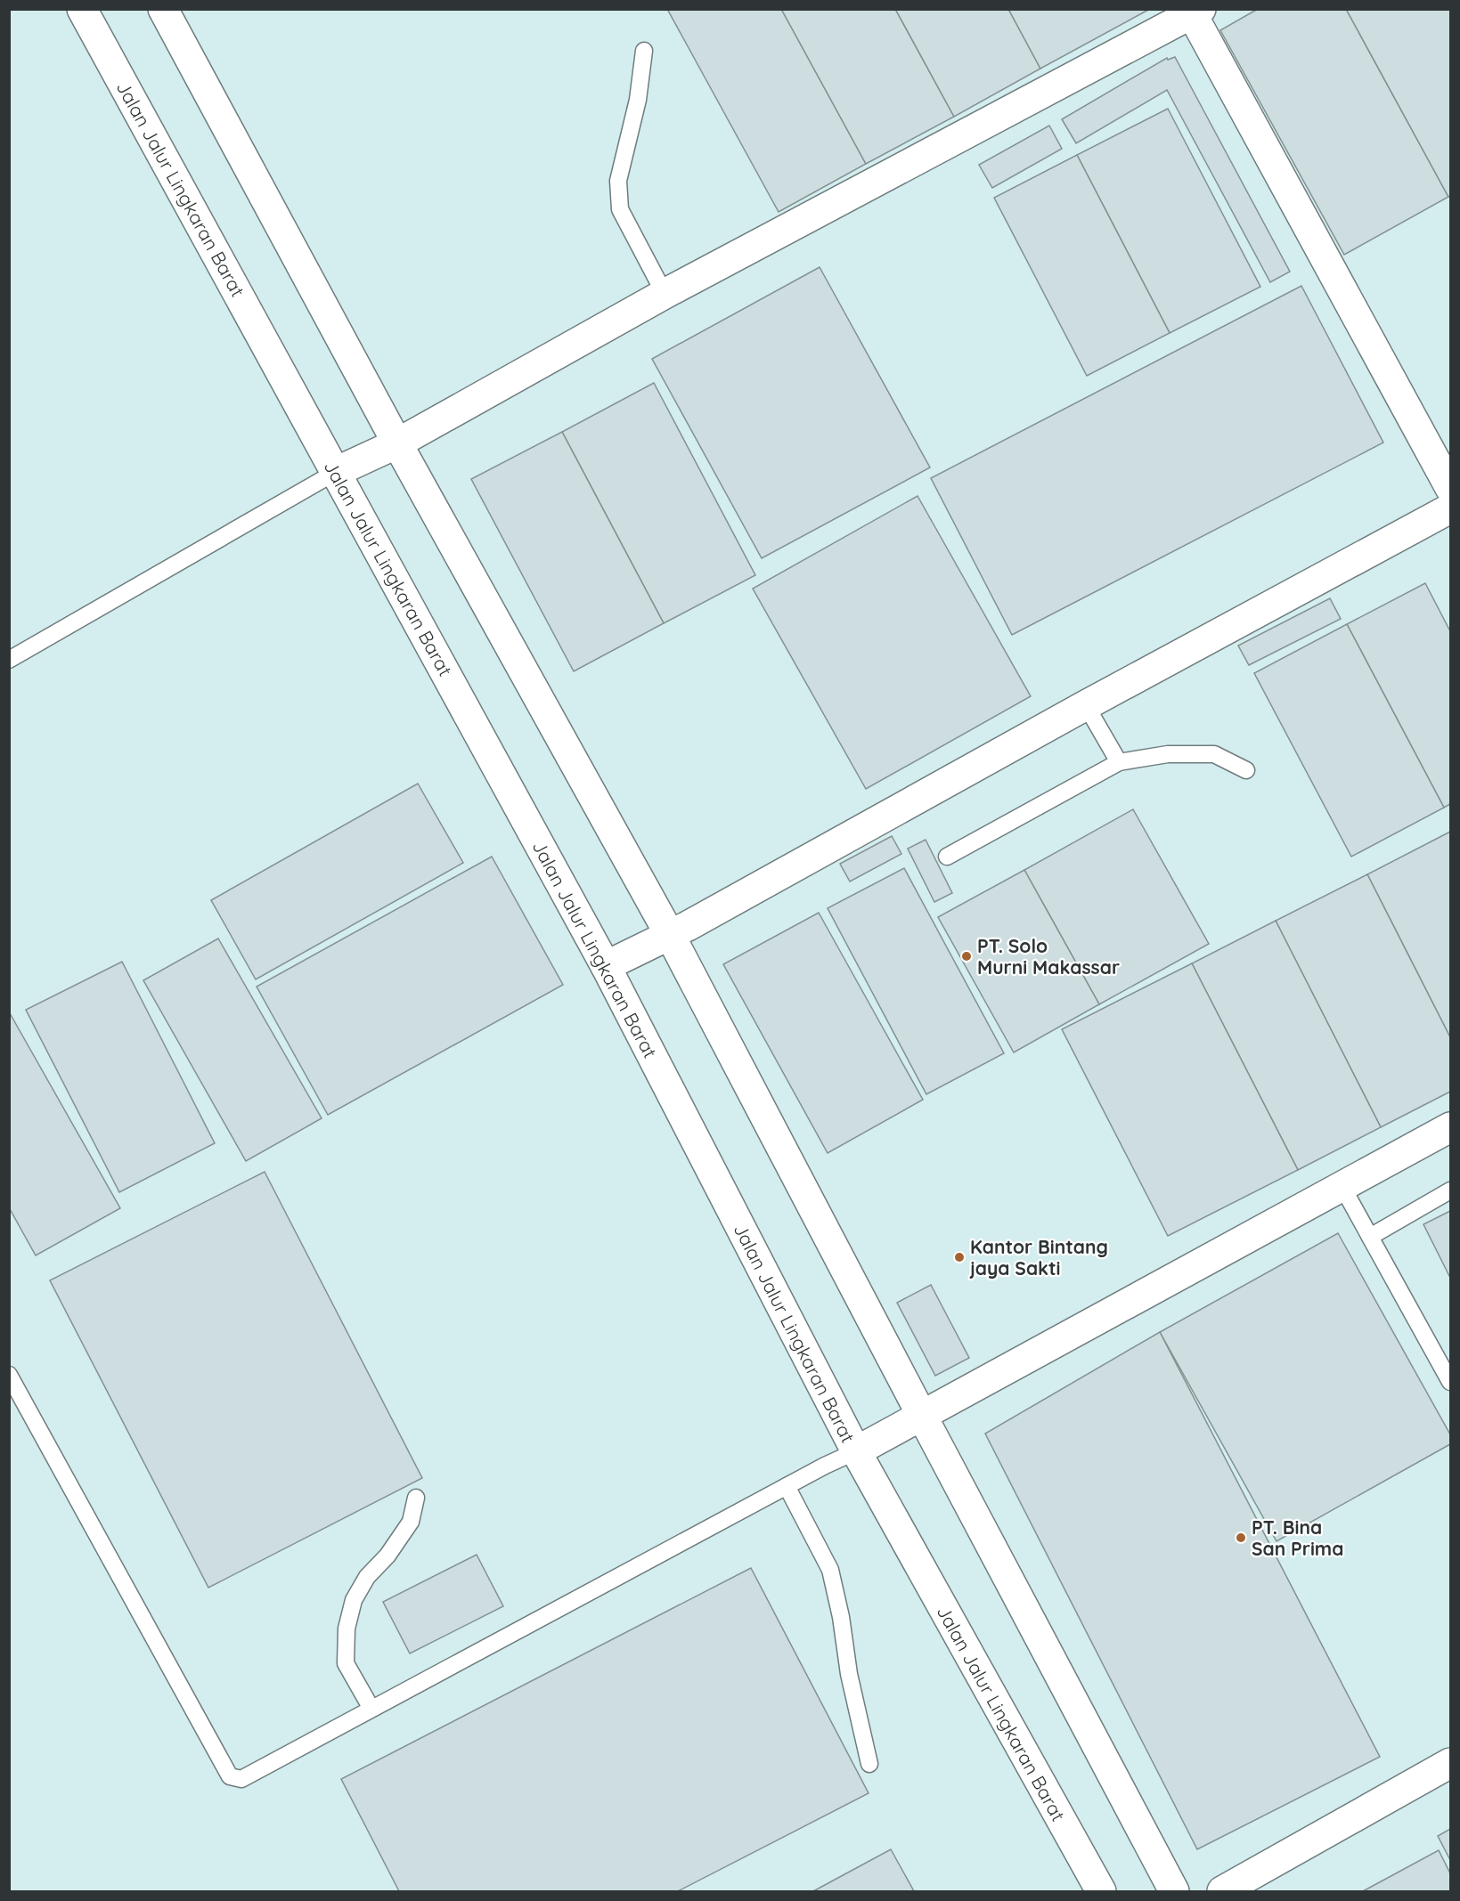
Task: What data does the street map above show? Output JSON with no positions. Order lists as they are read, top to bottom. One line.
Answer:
{"streets":{"main road":["Jalan Jalur Lingkaran Barat"]},"places":["PT. Solo Murni Makassar","Kantor Bintang jaya Sakti","PT. Bina San Prima"]}
